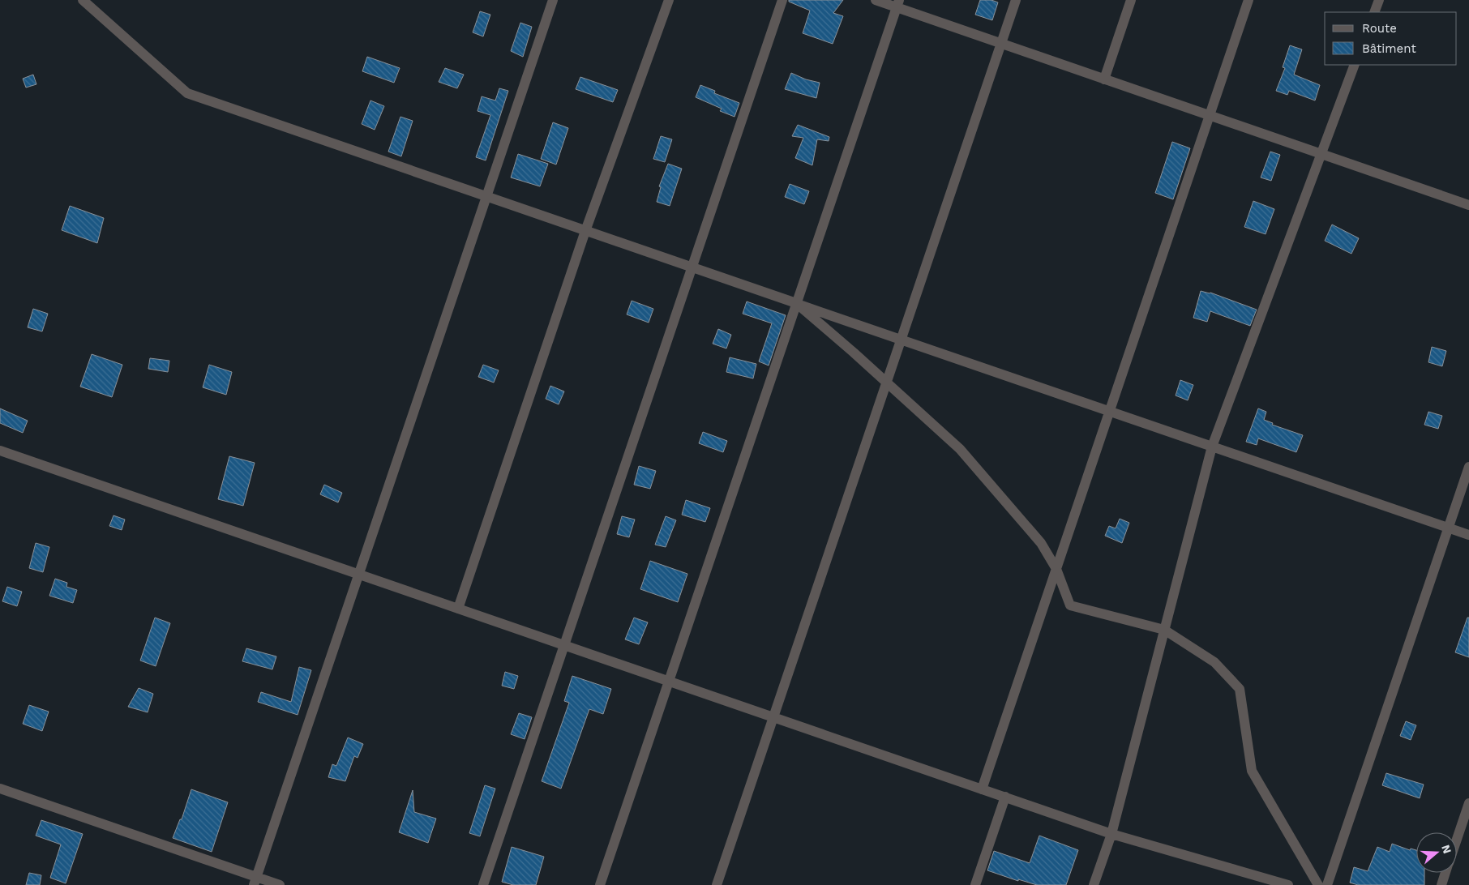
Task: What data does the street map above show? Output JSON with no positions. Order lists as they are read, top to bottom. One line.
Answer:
{"legend":["Route","Bâtiment"],"north":"right"}
